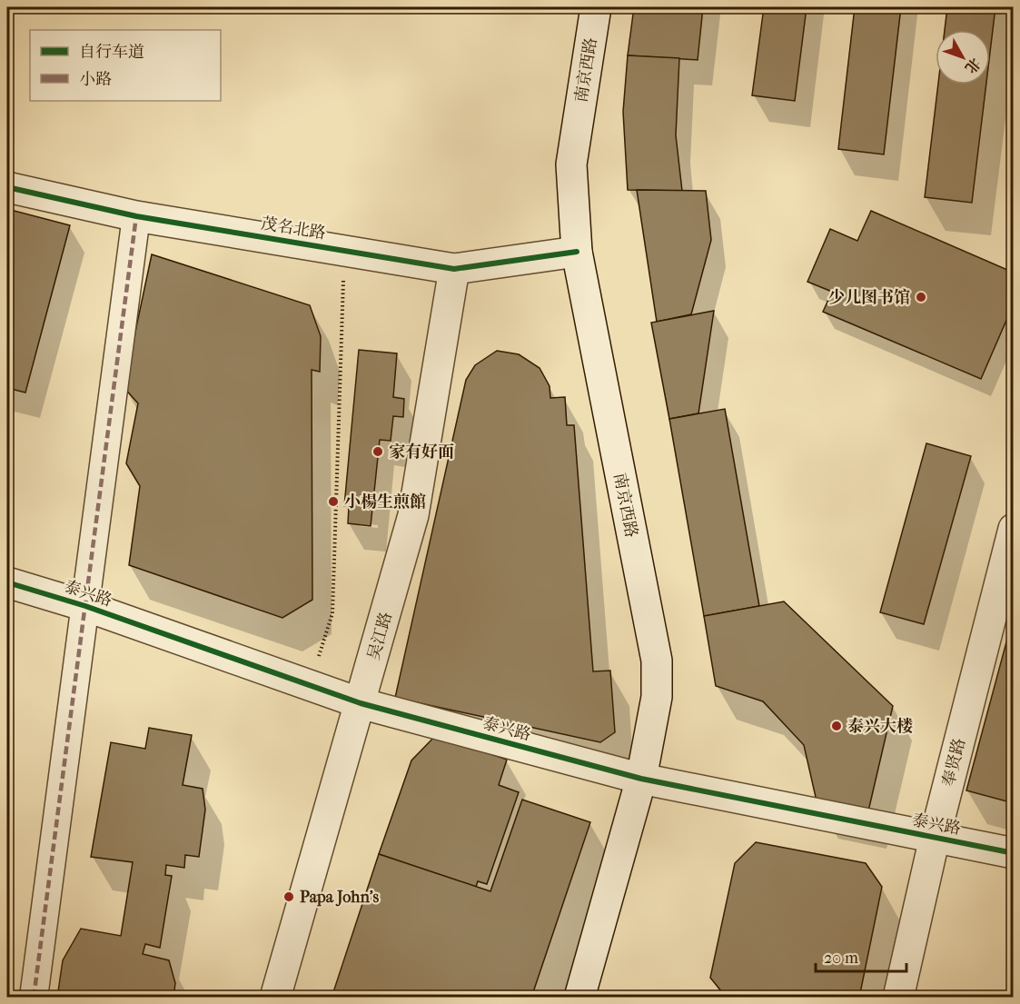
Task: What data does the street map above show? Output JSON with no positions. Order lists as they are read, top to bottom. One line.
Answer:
{"streets":{"street":["南京西路","茂名北路","泰兴路","吴江路","奉贤路"]},"crossings":[["南京西路","茂名北路"],["南京西路","泰兴路"],["茂名北路","吴江路"],["泰兴路","吴江路"],["泰兴路","奉贤路"]],"places":["少儿图书馆","家有好面","小楊生煎館","泰兴大楼","Papa John's"],"legend":["自行车道","小路"],"scale_bar":"20 m","north":"bottom right"}
